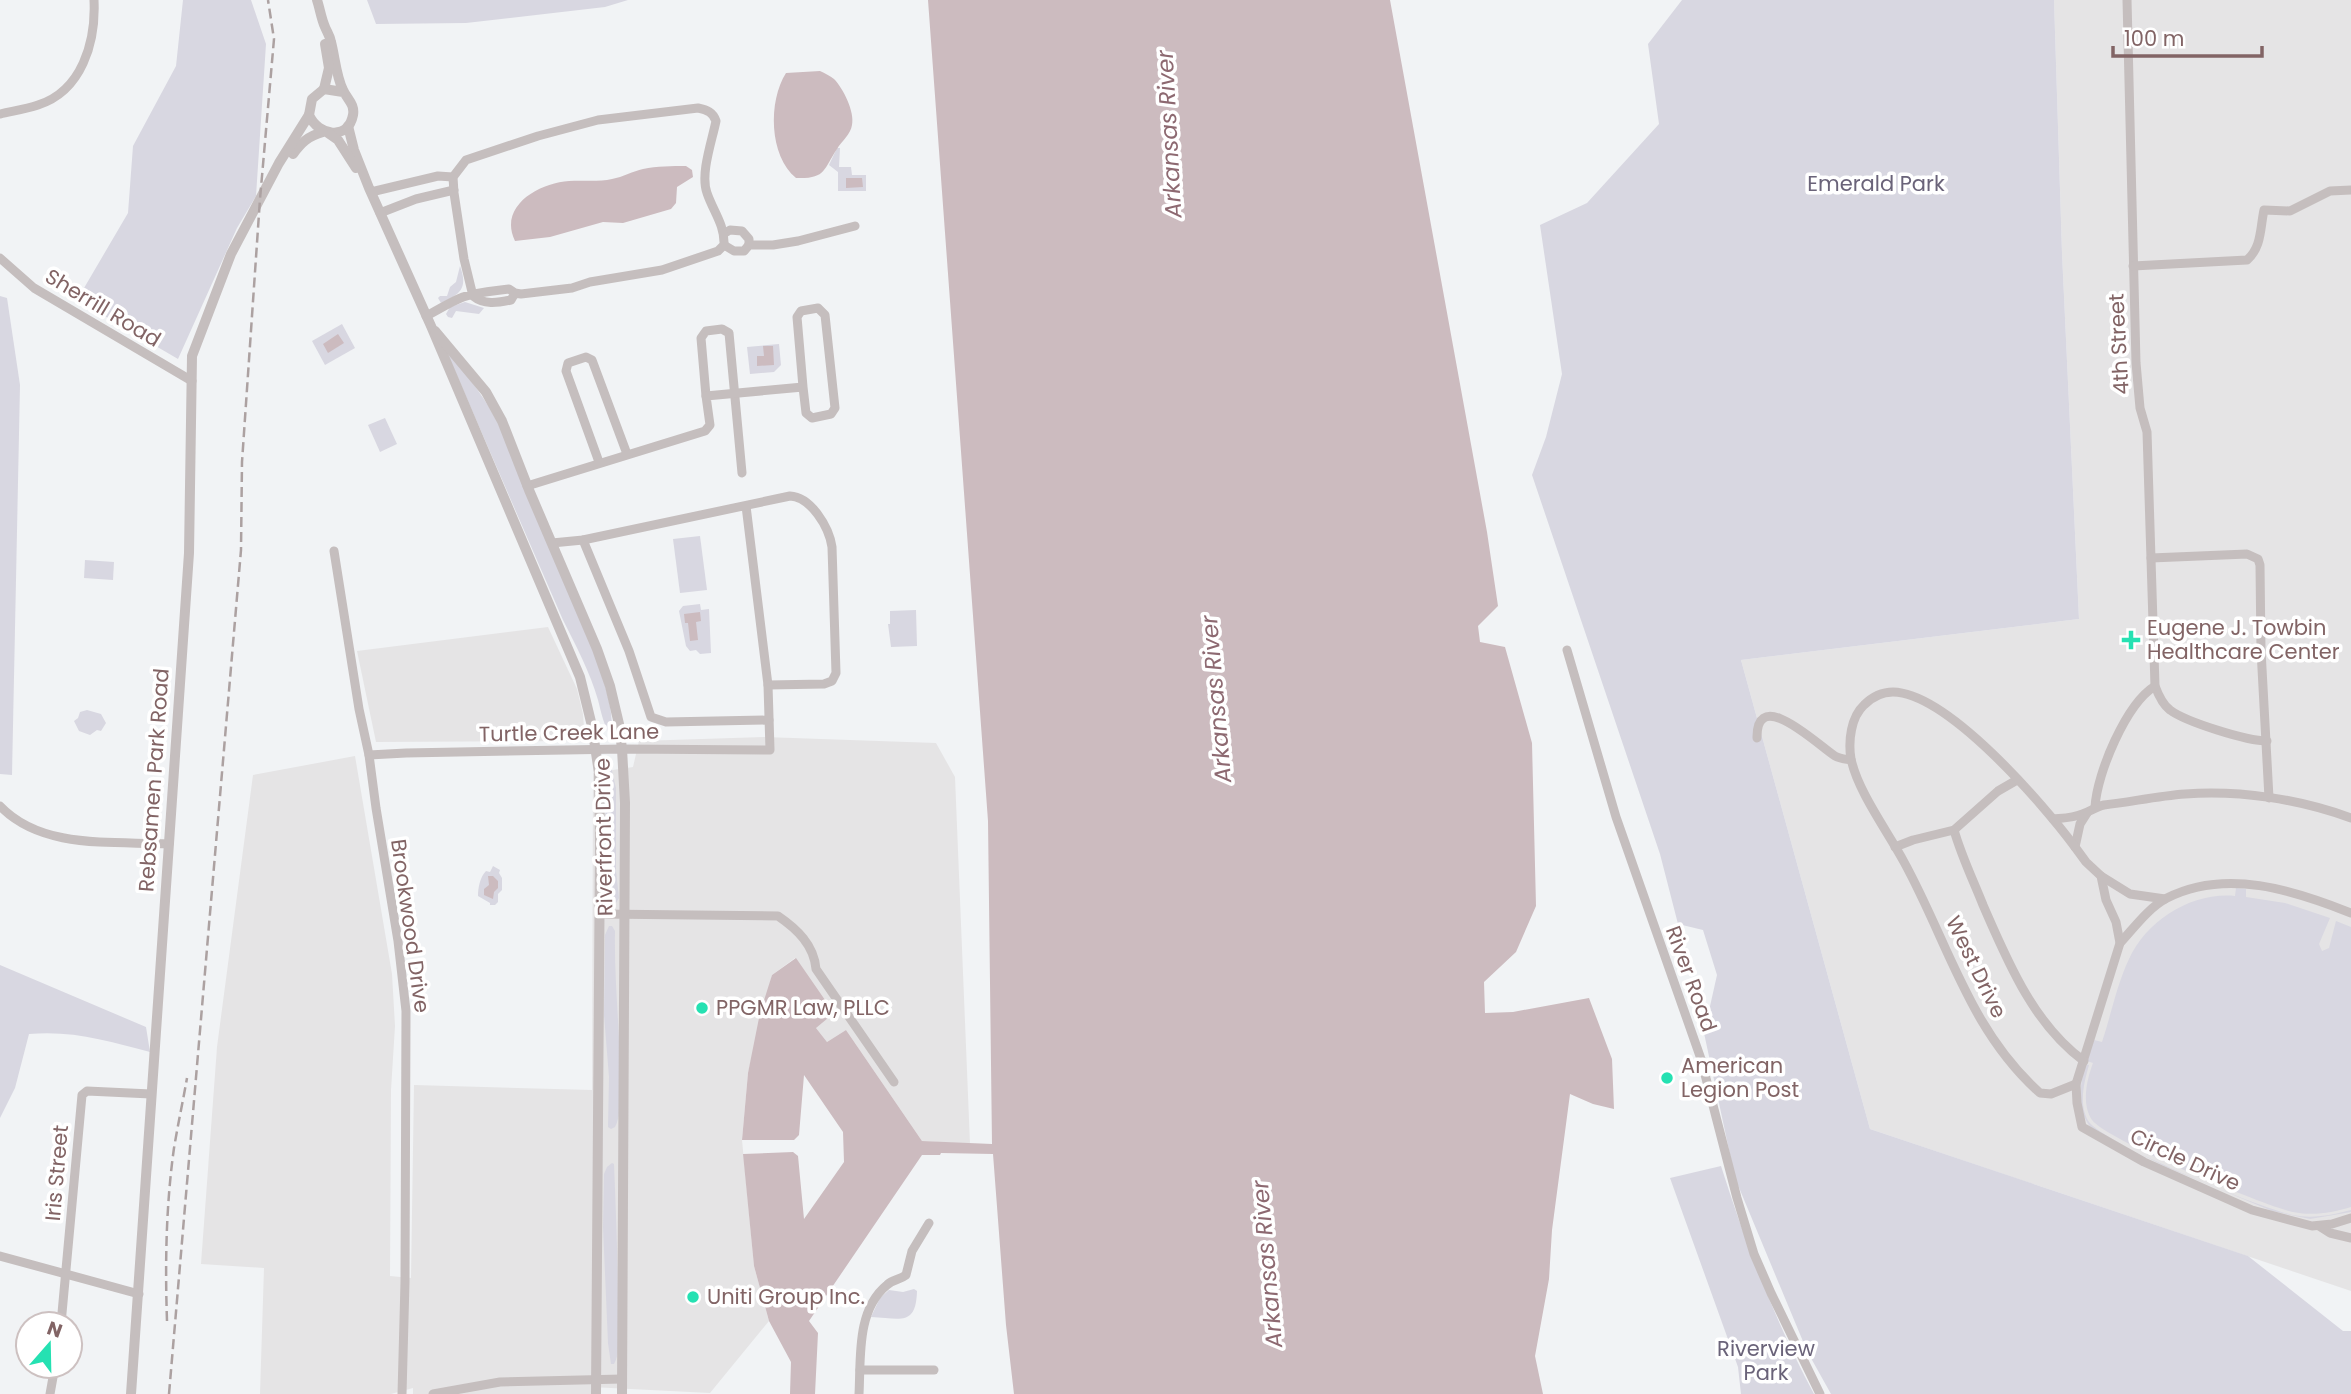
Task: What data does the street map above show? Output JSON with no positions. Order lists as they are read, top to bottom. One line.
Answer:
{"streets":{"street":["Sherrill Road","4th Street","Turtle Creek Lane","Rebsamen Park Road","Riverfront Drive","Brookwood Drive","West Drive","River Road","Circle Drive","Iris Street"]},"crossings":[["Sherrill Road","Rebsamen Park Road"],["Turtle Creek Lane","Riverfront Drive"],["Turtle Creek Lane","Brookwood Drive"],["Rebsamen Park Road","Riverfront Drive"],["Rebsamen Park Road","Iris Street"],["West Drive","Circle Drive"]],"water":["Arkansas River"],"parks":["Emerald Park","Riverview Park"],"places":{"health":["Eugene J. Towbin Healthcare Center"],"other":["PPGMR Law, PLLC","American Legion Post","Uniti Group Inc."]},"scale_bar":"100 m","north":"top"}
